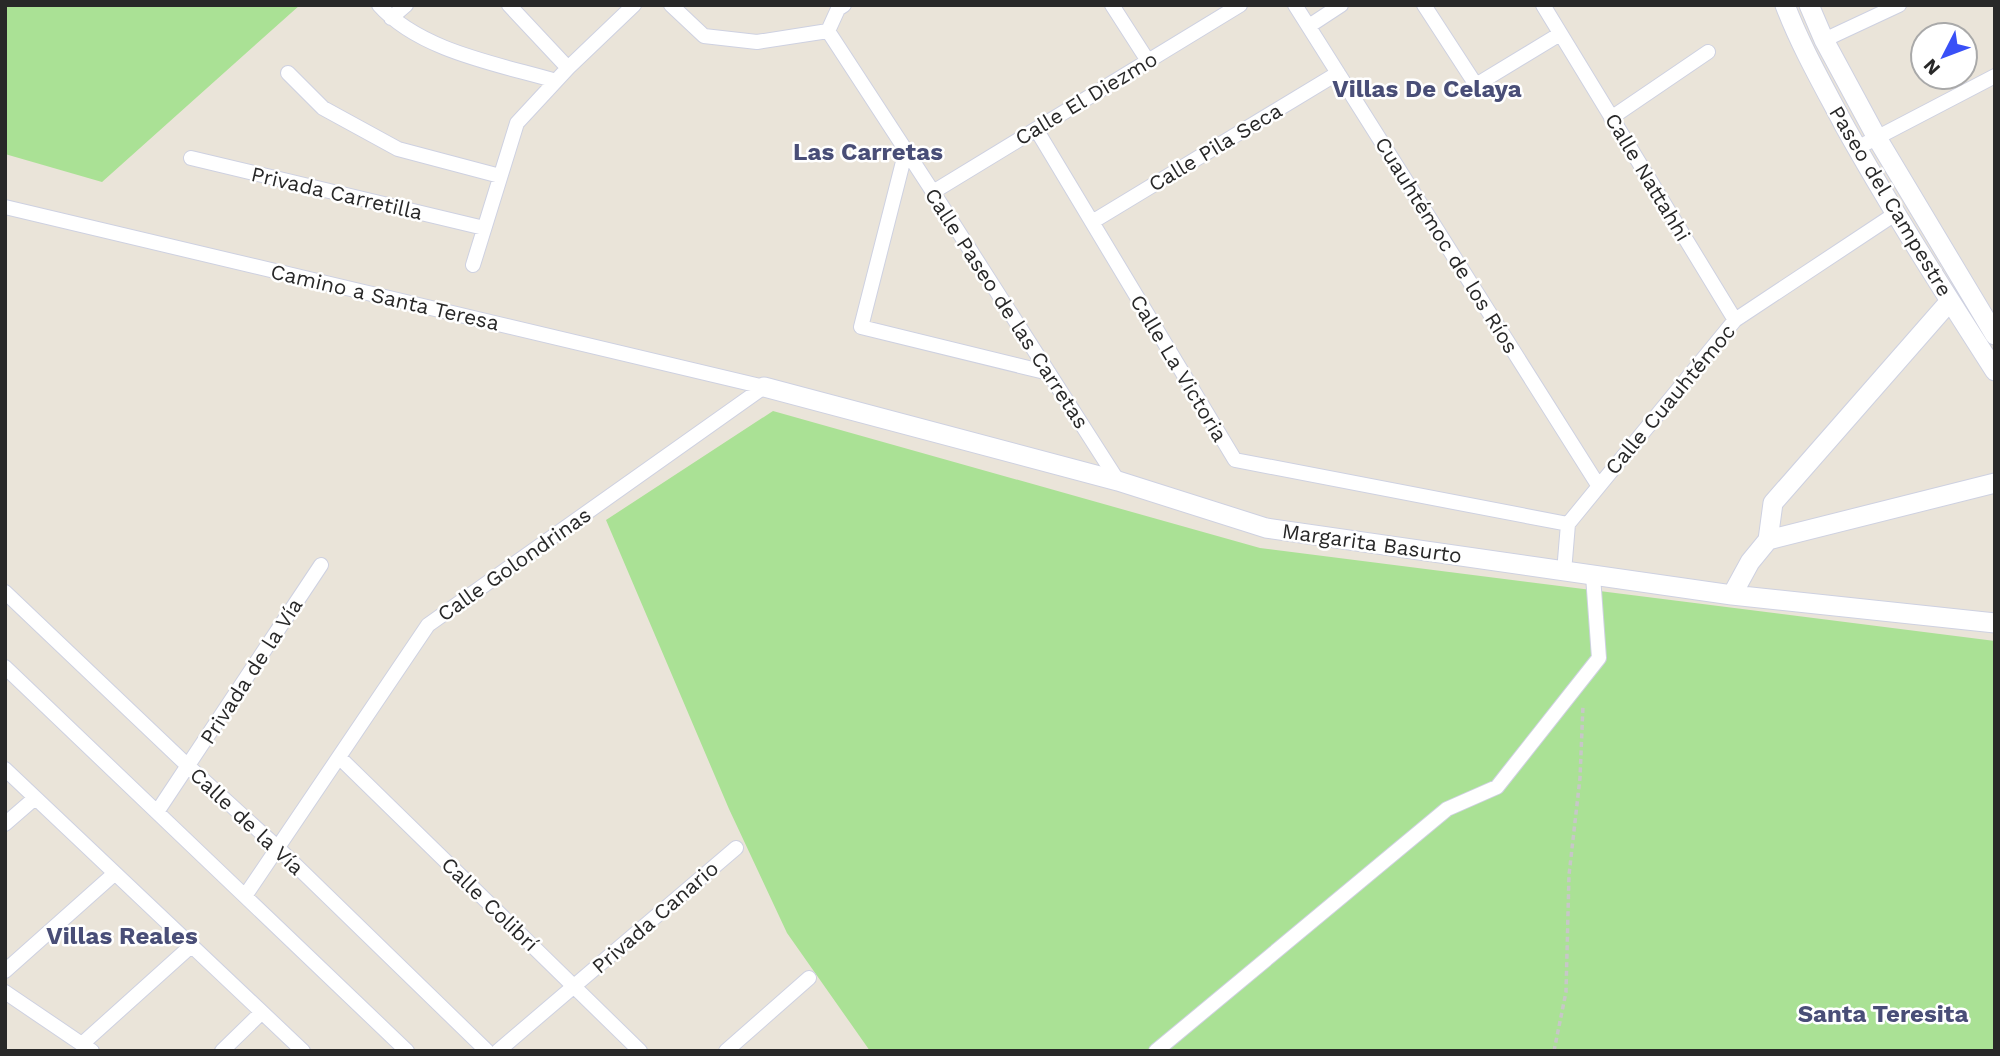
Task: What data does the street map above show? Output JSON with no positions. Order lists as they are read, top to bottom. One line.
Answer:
{"streets":{"street":["Calle El Diezmo","Calle Pila Seca","Calle Nattahhi","Privada Carretilla","Paseo del Campestre","Cuauhtémoc de los Ríos","Camino a Santa Teresa","Calle Paseo de las Carretas","Calle La Victoria","Calle Cuauhtémoc","Margarita Basurto","Calle Golondrinas","Privada de la Vía","Calle de la Vía","Calle Colibrí","Privada Canario"]},"crossings":[["Calle El Diezmo","Calle Paseo de las Carretas"],["Calle El Diezmo","Calle La Victoria"],["Calle Pila Seca","Cuauhtémoc de los Ríos"],["Calle Pila Seca","Calle La Victoria"],["Calle Nattahhi","Calle Cuauhtémoc"],["Paseo del Campestre","Calle Cuauhtémoc"],["Cuauhtémoc de los Ríos","Calle Cuauhtémoc"],["Camino a Santa Teresa","Margarita Basurto"],["Camino a Santa Teresa","Calle Golondrinas"],["Calle Paseo de las Carretas","Margarita Basurto"],["Calle La Victoria","Calle Cuauhtémoc"],["Margarita Basurto","Calle Golondrinas"],["Calle Golondrinas","Calle de la Vía"],["Calle Golondrinas","Calle Colibrí"],["Privada de la Vía","Calle de la Vía"],["Calle Colibrí","Privada Canario"]],"districts":["Villas De Celaya","Las Carretas","Villas Reales","Santa Teresita"],"north":"bottom left"}
